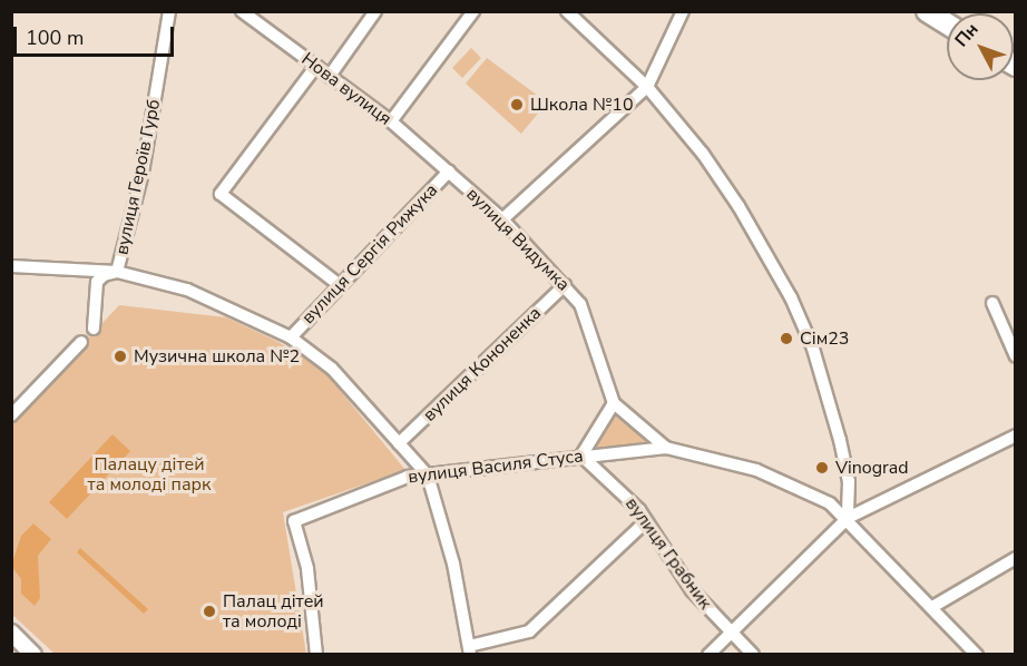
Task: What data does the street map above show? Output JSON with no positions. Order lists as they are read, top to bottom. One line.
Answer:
{"streets":{"street":["Нова вулиця","вулиця Героїв Гурб","вулиця Видумка","вулиця Сергія Рижука","вулиця Кононенка","вулиця Василя Стуса","вулиця Грабник"]},"crossings":[["Нова вулиця","вулиця Видумка"],["Нова вулиця","вулиця Сергія Рижука"],["вулиця Видумка","вулиця Сергія Рижука"],["вулиця Видумка","вулиця Кононенка"],["вулиця Василя Стуса","вулиця Грабник"]],"parks":["Палацу дітей та молоді парк"],"places":["Школа №10","Сім23","Музична школа №2","Vinograd","Палац дітей та молоді"],"scale_bar":"100 m","north":"top left"}
